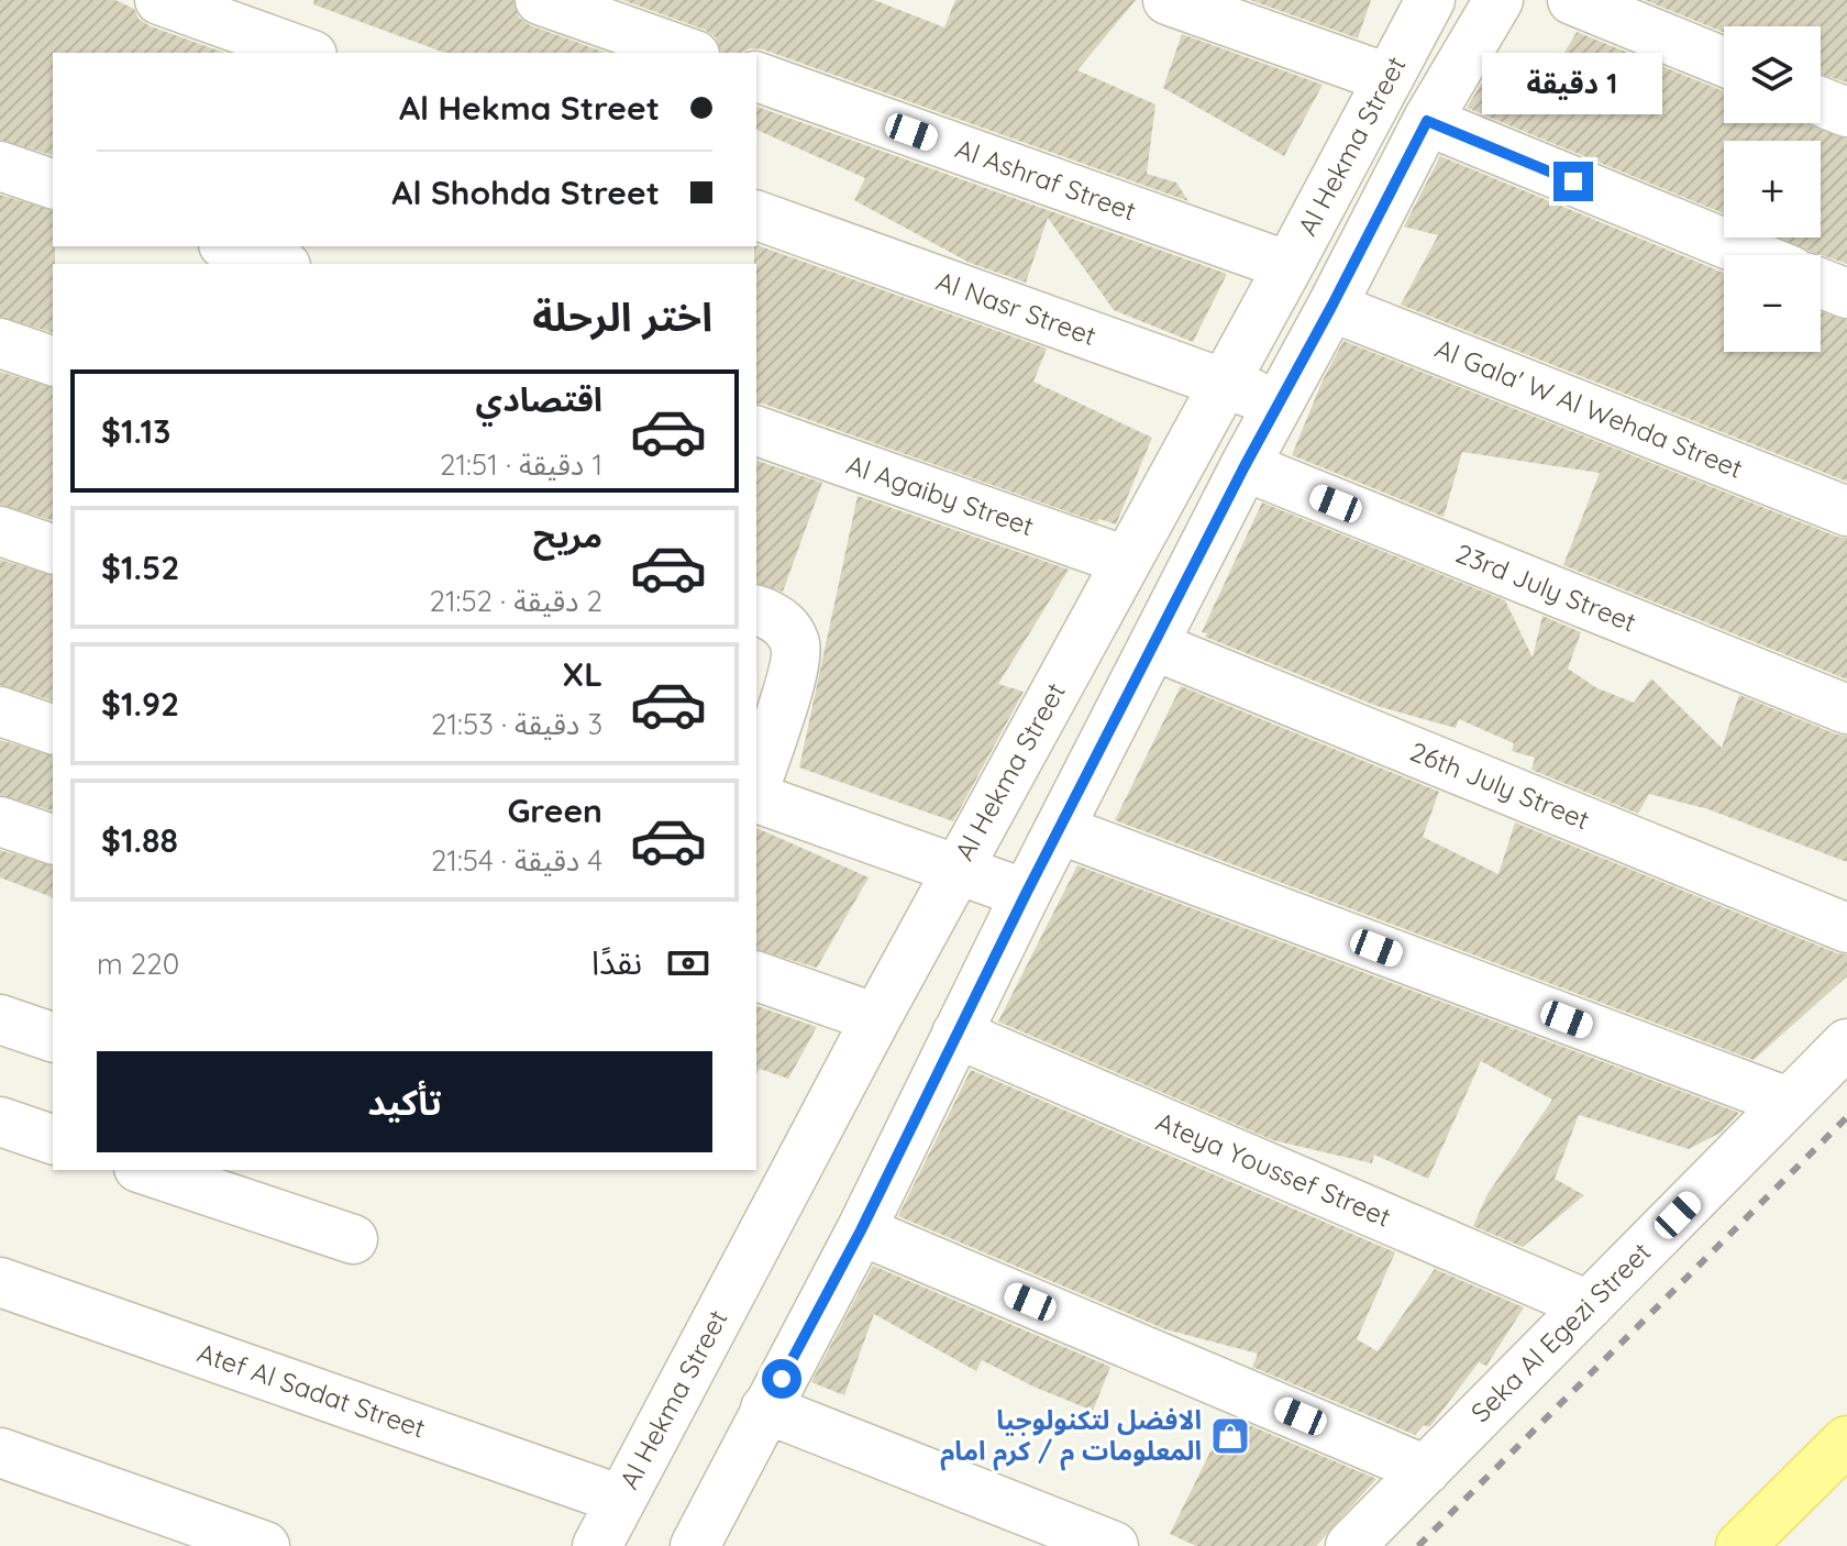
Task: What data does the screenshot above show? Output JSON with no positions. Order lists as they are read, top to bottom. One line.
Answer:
{"streets":{"street":["Al Hekma Street","Al Ashraf Street","Al Nasr Street","Al Gala' W Al Wehda Street","Al Agaiby Street","23rd July Street","26th July Street","Ateya Youssef Street","Seka Al Egezi Street","Atef Al Sadat Street"]},"crossings":[["Al Hekma Street","Al Ashraf Street"],["Al Hekma Street","Al Nasr Street"],["Al Hekma Street","Al Gala' W Al Wehda Street"],["Al Hekma Street","Al Agaiby Street"],["Al Hekma Street","23rd July Street"],["Al Hekma Street","26th July Street"],["Al Hekma Street","Ateya Youssef Street"],["Al Hekma Street","Atef Al Sadat Street"],["Ateya Youssef Street","Seka Al Egezi Street"]],"places":{"shop":["الافضل لتكنولوجيا المعلومات م / كرم امام"]},"page":{"map_buttons":["+","−"],"bubble":"1 دقيقة","banner":["Al Hekma Street","Al Shohda Street"],"heading":"اختر الرحلة","list":[{"name":"اقتصادي","note":"1 دقيقة · 21:51","value":"$1.13"},{"name":"مريح","note":"2 دقيقة · 21:52","value":"$1.52"},{"name":"XL","note":"3 دقيقة · 21:53","value":"$1.92"},{"name":"Green","note":"4 دقيقة · 21:54","value":"$1.88"}],"pay":["نقدًا","220 m"],"buttons":"تأكيد"}}
